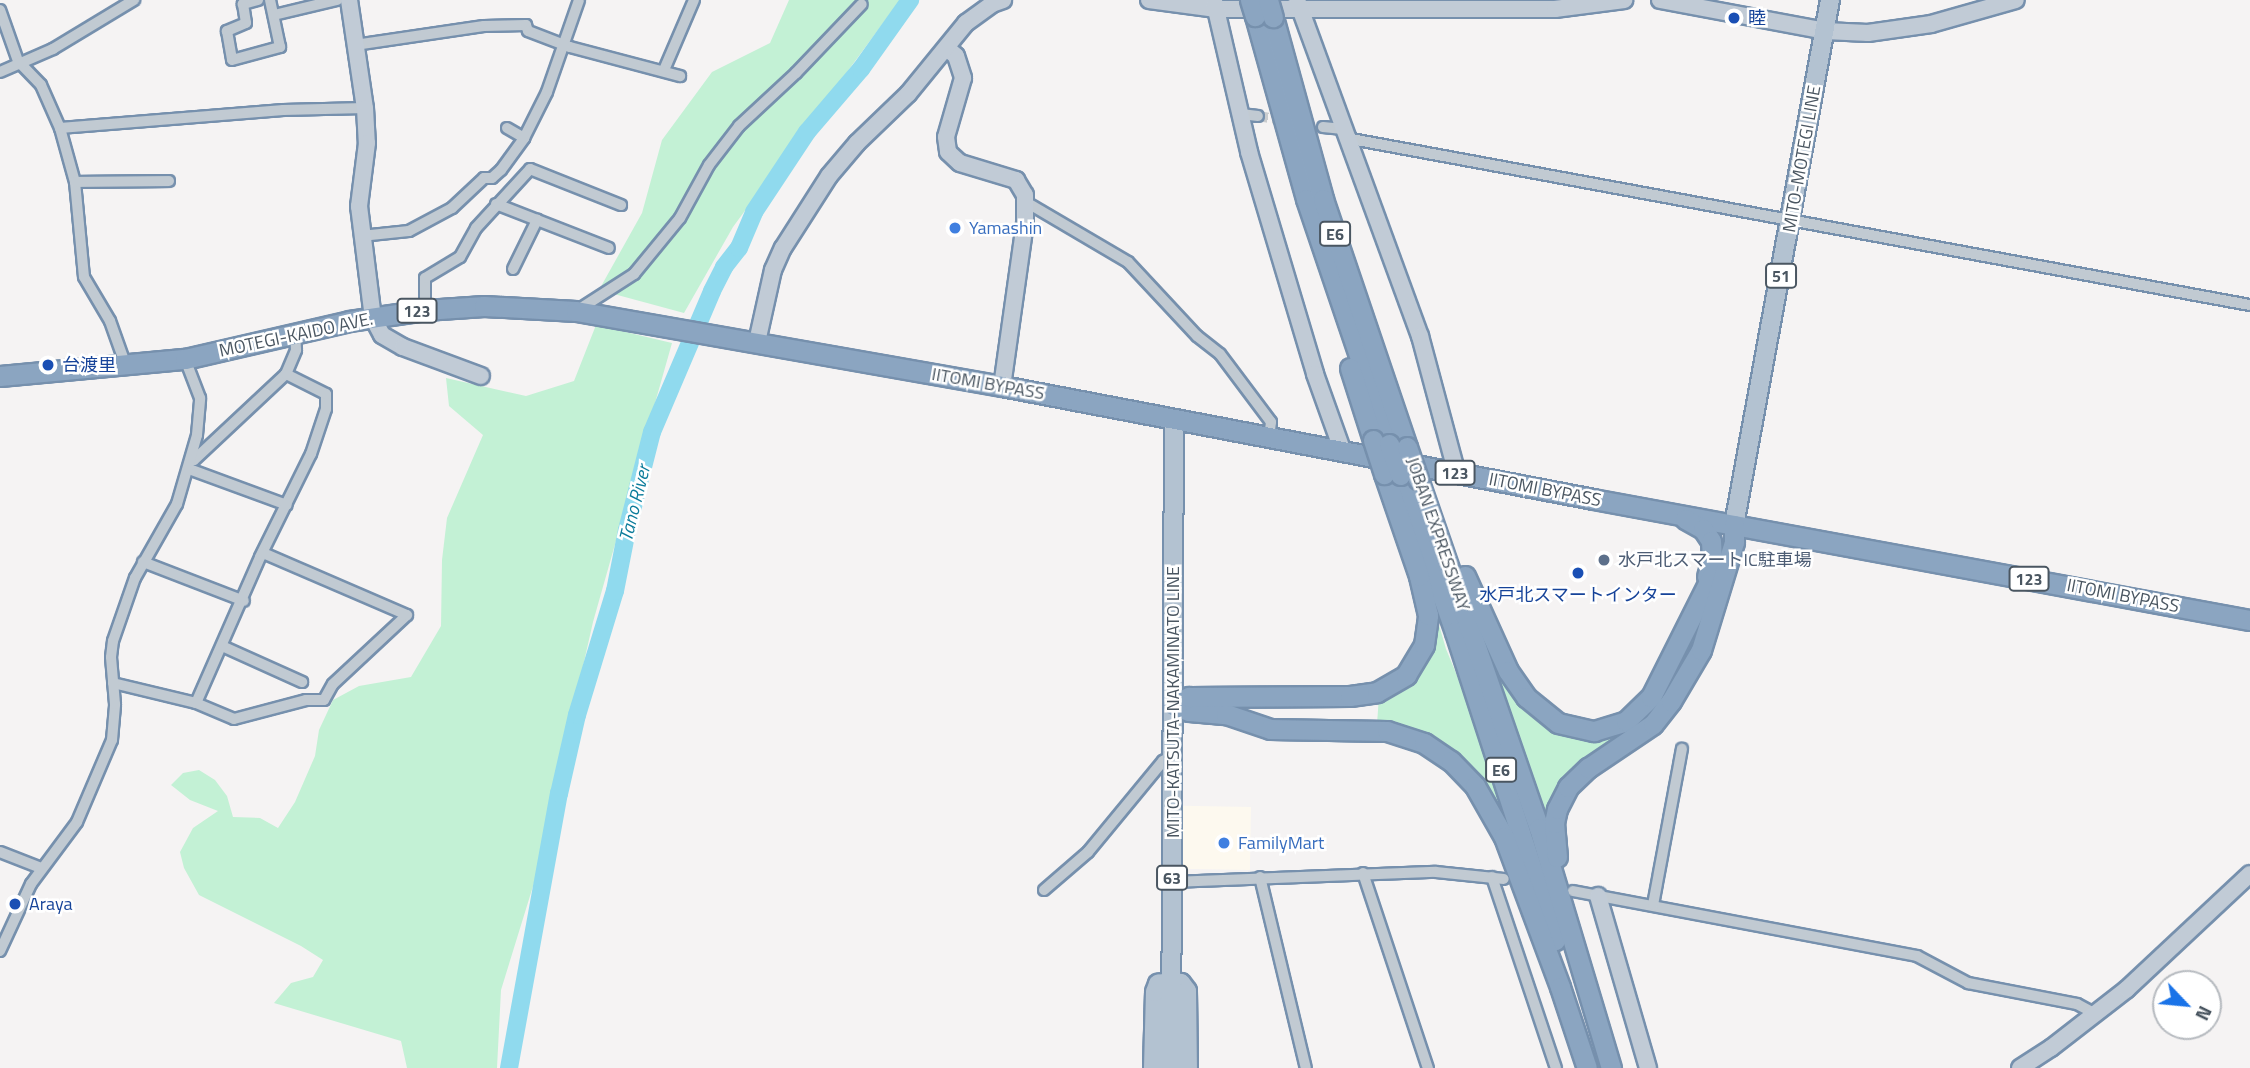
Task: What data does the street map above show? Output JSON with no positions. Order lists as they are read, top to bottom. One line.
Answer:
{"streets":{"highway":["E6","123","MOTEGI-KAIDO AVE.","IITOMI BYPASS","JOBAN EXPRESSWAY"],"main road":["MITO-MOTEGI LINE","51","MITO-KATSUTA-NAKAMINATO LINE","63"]},"crossings":[["MITO-MOTEGI LINE","IITOMI BYPASS"],["MOTEGI-KAIDO AVE.","IITOMI BYPASS"],["IITOMI BYPASS","MITO-KATSUTA-NAKAMINATO LINE"]],"water":["Tano River"],"places":["睦","Yamashin","台渡里","水戸北スマートIC駐車場","水戸北スマートインター","FamilyMart","Araya"],"north":"bottom right"}
